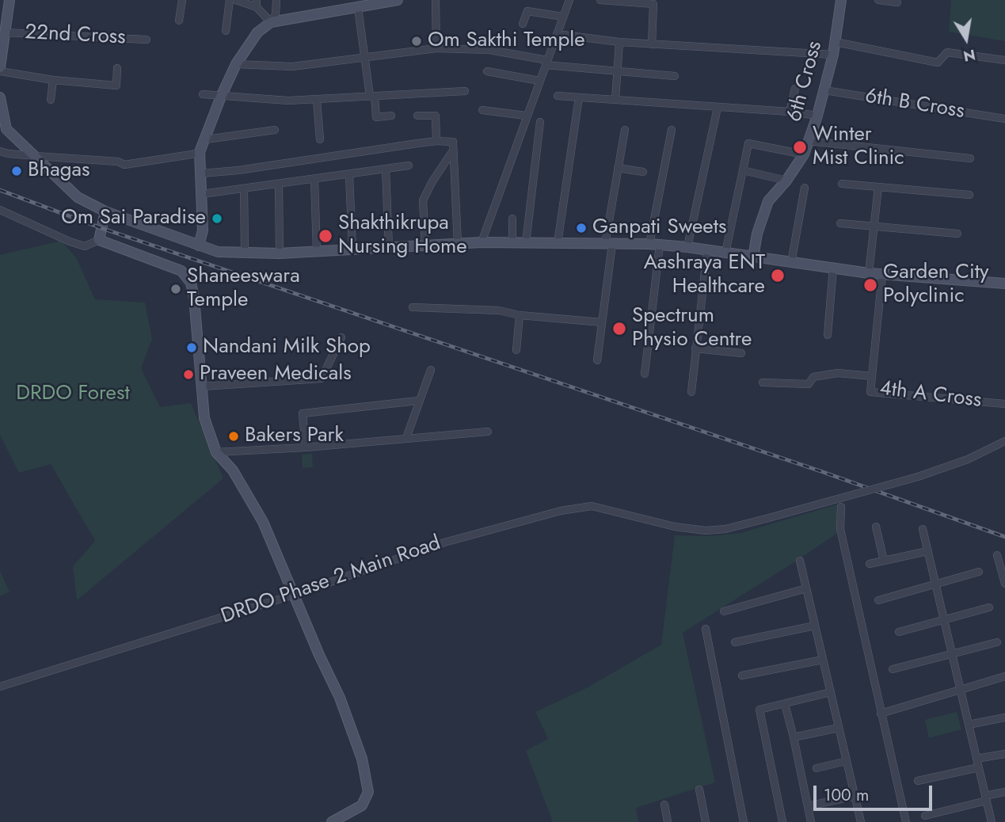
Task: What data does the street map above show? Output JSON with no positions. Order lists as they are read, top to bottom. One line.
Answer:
{"streets":{"street":["22nd Cross","6th Cross","6th B Cross","4th A Cross","DRDO Phase 2 Main Road"]},"crossings":[["6th Cross","6th B Cross"]],"parks":["DRDO Forest"],"places":["Om Sakthi Temple","Winter Mist Clinic","Bhagas","Om Sai Paradise","Ganpati Sweets","Shakthikrupa Nursing Home","Aashraya ENT Healthcare","Garden City Polyclinic","Shaneeswara Temple","Spectrum Physio Centre","Nandani Milk Shop","Praveen Medicals","Bakers Park"],"scale_bar":"100 m","north":"bottom"}
